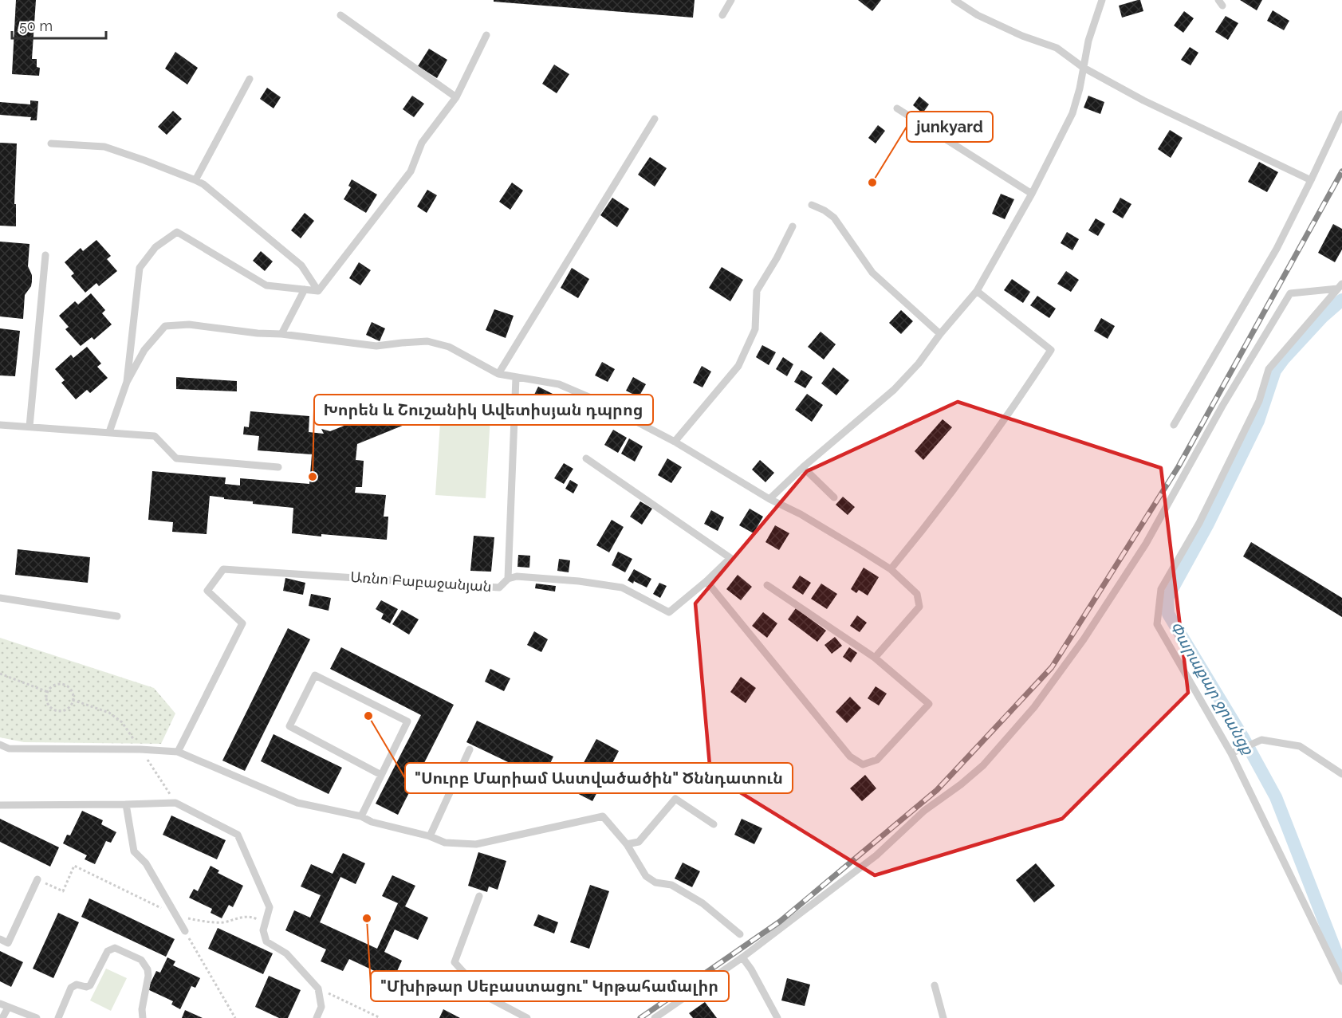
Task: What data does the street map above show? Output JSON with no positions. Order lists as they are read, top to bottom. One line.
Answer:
{"streets":{"lane":["Առնո Բաբաջանյան"]},"water":["Փարաքար ջրանցք"],"places":["junkyard","Խորեն և Շուշանիկ Ավետիսյան դպրոց","\"Սուրբ Մարիամ Աստվածածին\" Ծննդատուն","\"Մխիթար Սեբաստացու\" Կրթահամալիր"],"scale_bar":"50 m"}
